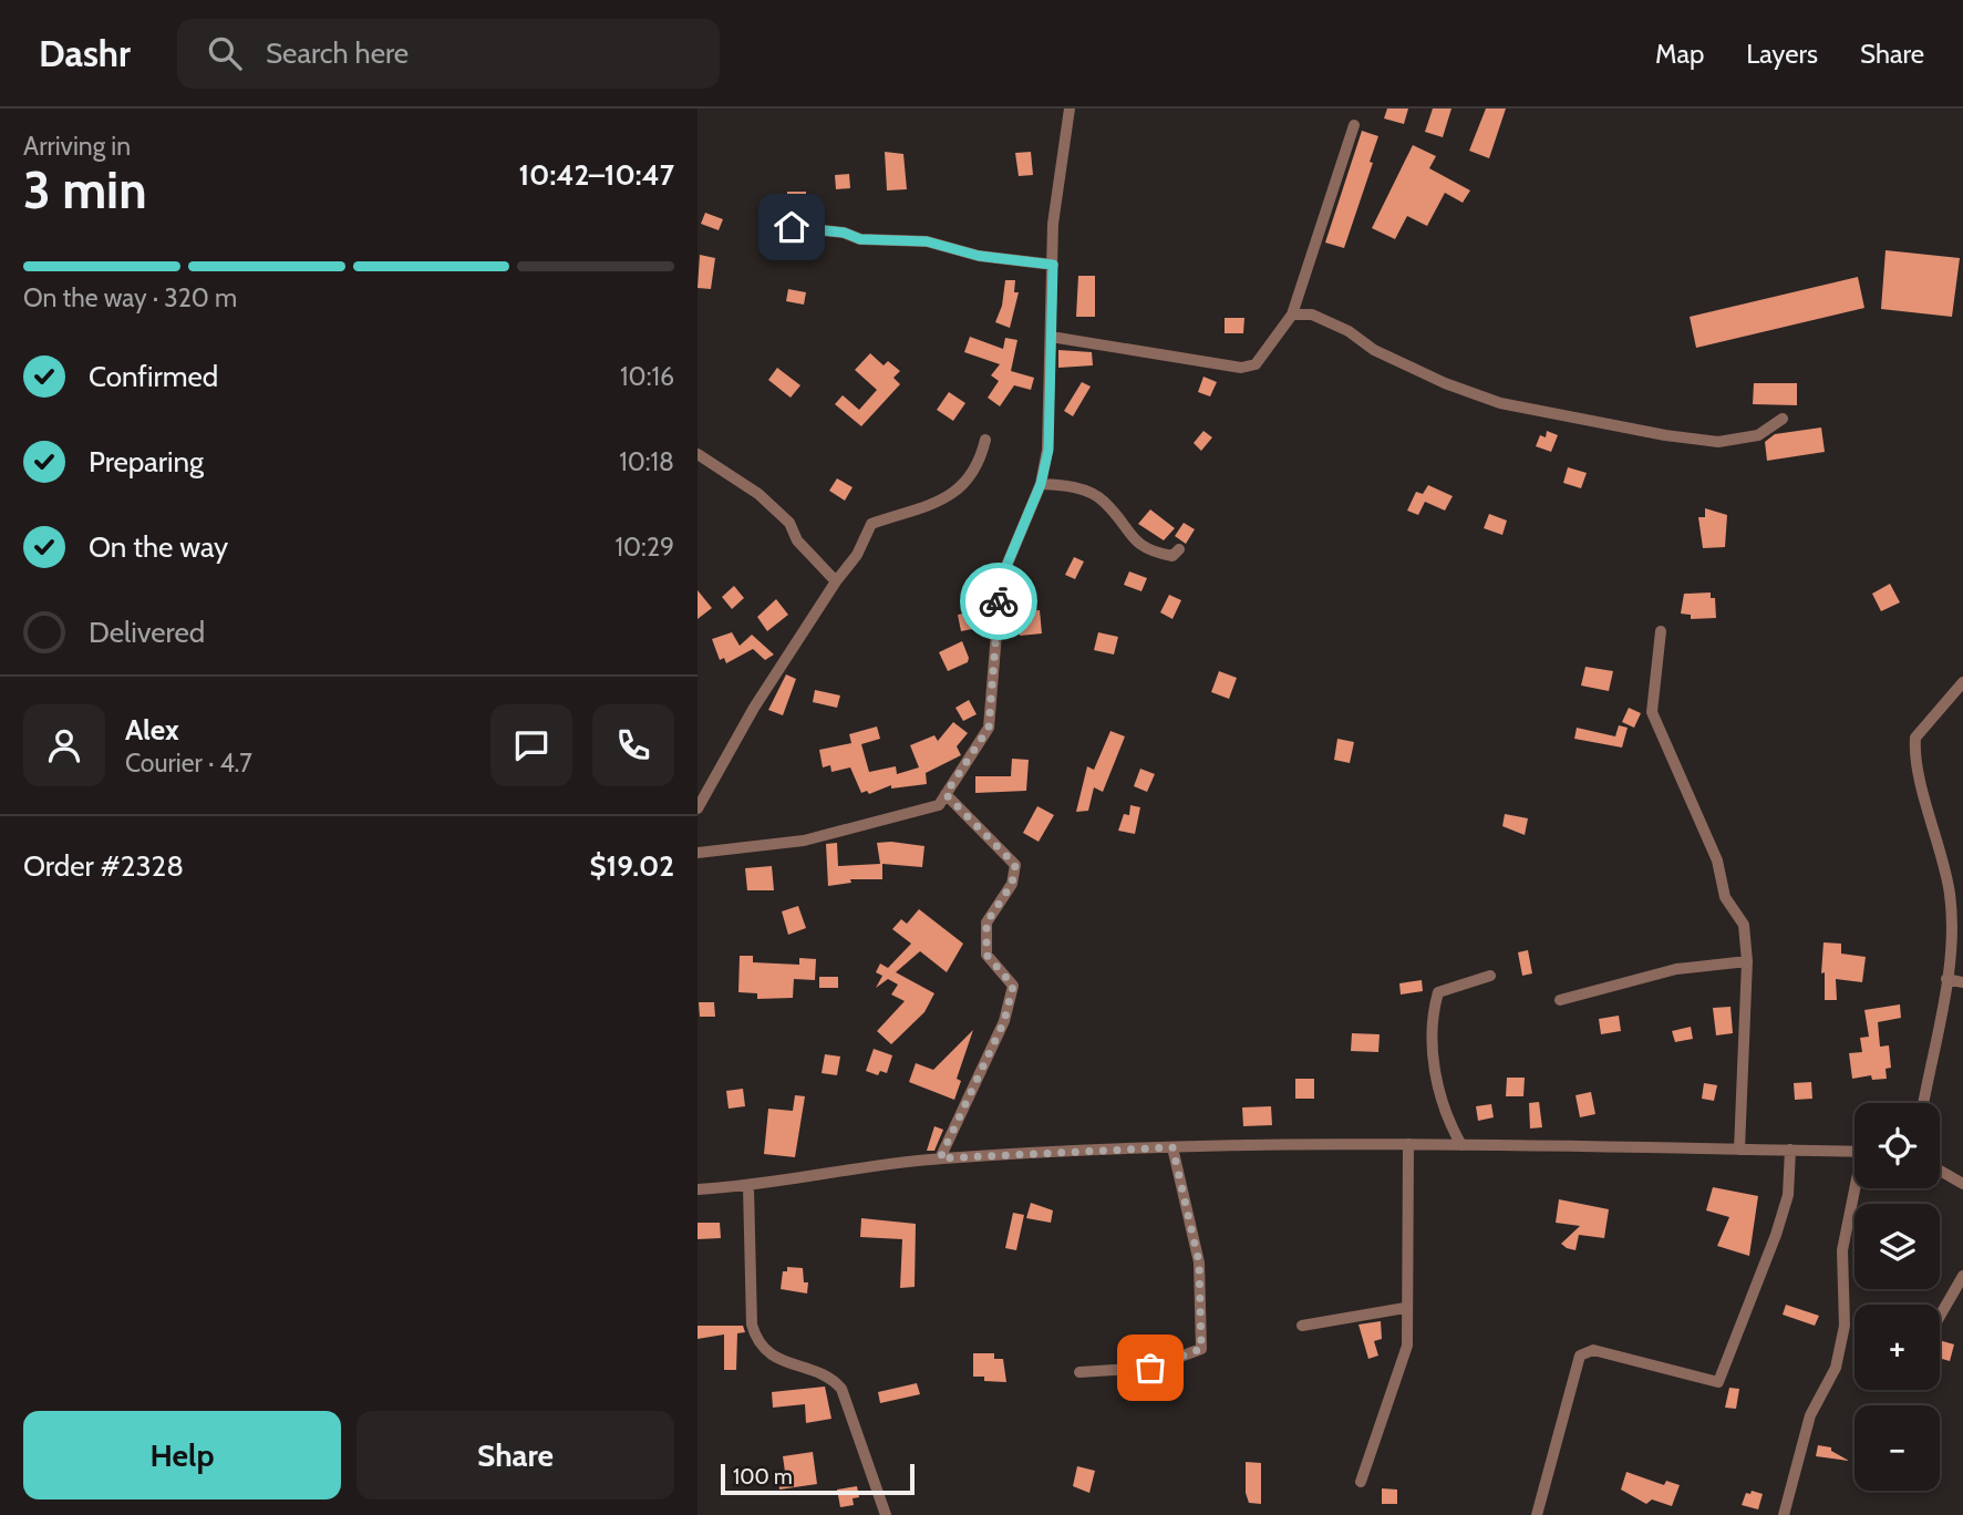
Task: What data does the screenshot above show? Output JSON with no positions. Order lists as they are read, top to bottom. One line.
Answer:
{"scale_bar":"100 m","page":{"header":"Dashr","search":"Search here","nav":["Map","Layers","Share"],"heading":["3 min","Arriving in","10:42–10:47"],"panel":["Alex","Courier · 4.7","Order #2328","$19.02"],"bar":"On the way · 320 m","list":[["Confirmed","10:16"],["Preparing","10:18"],["On the way","10:29"],"Delivered"],"map_buttons":["+","−"],"buttons":["Help","Share"],"scale":"100 m"}}
